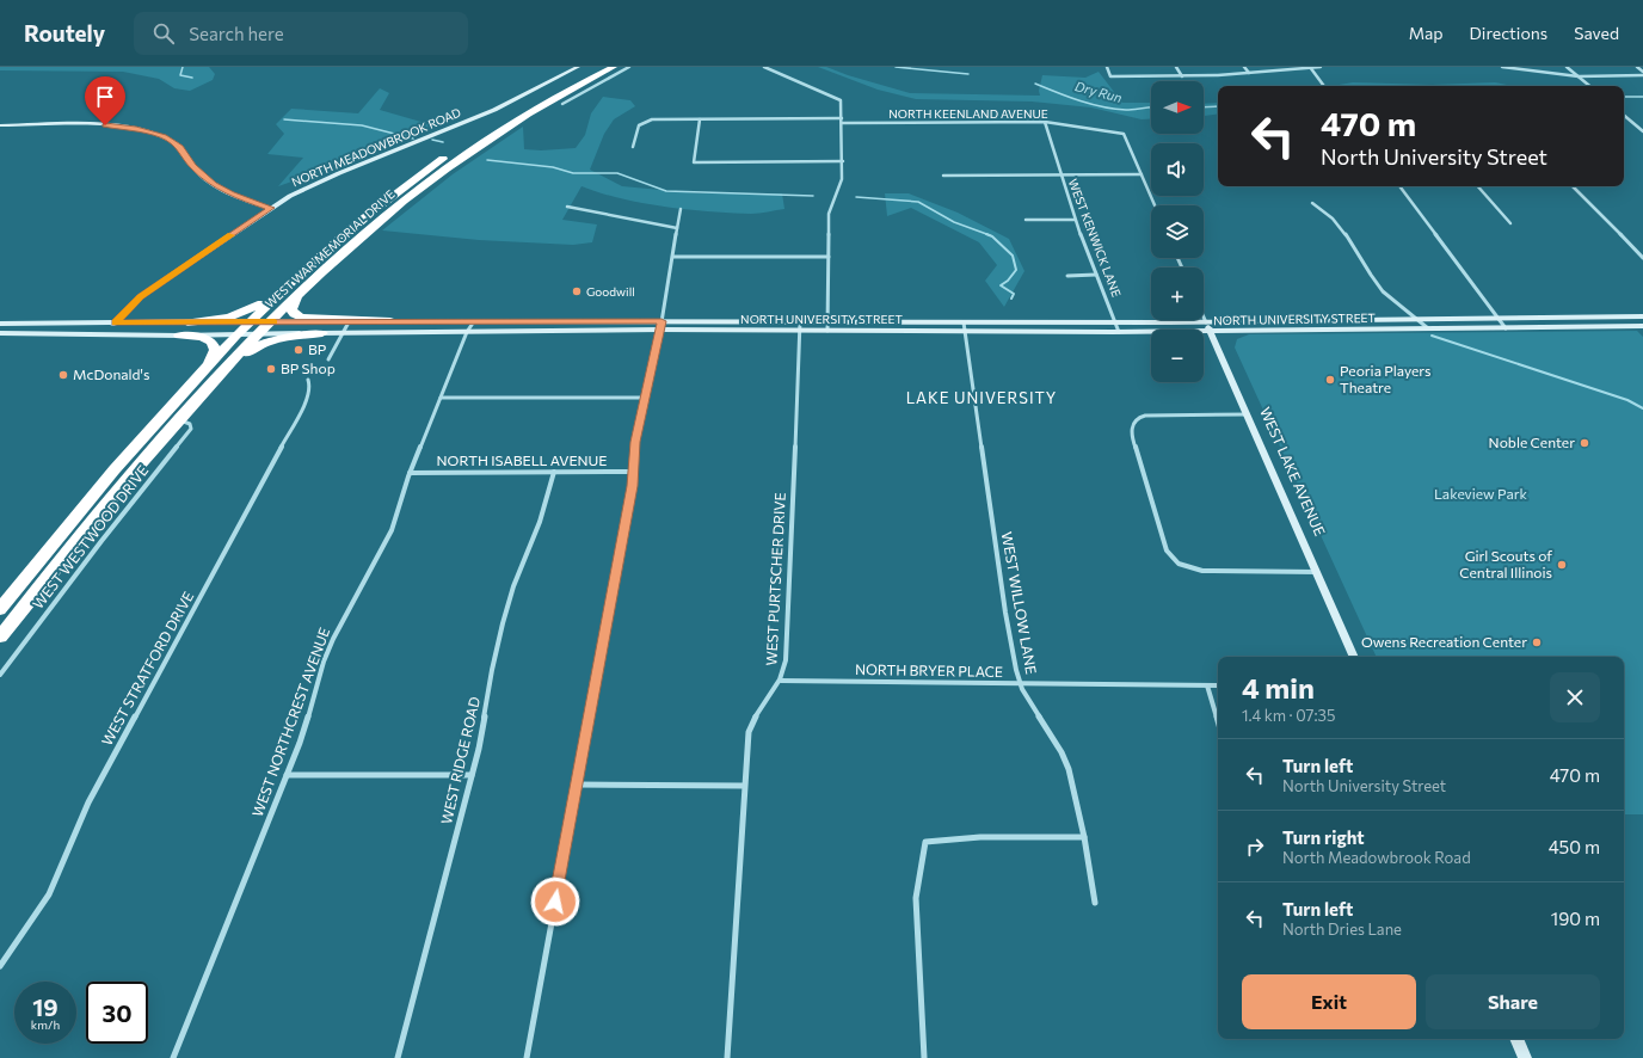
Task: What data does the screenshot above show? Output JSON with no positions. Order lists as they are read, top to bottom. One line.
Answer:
{"streets":{"highway":["WEST WAR MEMORIAL DRIVE"],"main road":["NORTH MEADOWBROOK ROAD","NORTH UNIVERSITY STREET","WEST LAKE AVENUE"],"street":["NORTH KEENLAND AVENUE","WEST KENWICK LANE","NORTH ISABELL AVENUE","WEST WESTWOOD DRIVE","WEST PURTSCHER DRIVE","WEST WILLOW LANE","WEST STRATFORD DRIVE","NORTH BRYER PLACE","WEST NORTHCREST AVENUE","WEST RIDGE ROAD"]},"crossings":[["NORTH KEENLAND AVENUE","WEST KENWICK LANE"],["NORTH MEADOWBROOK ROAD","NORTH UNIVERSITY STREET"],["WEST KENWICK LANE","NORTH UNIVERSITY STREET"],["WEST WAR MEMORIAL DRIVE","NORTH UNIVERSITY STREET"],["WEST WAR MEMORIAL DRIVE","WEST WESTWOOD DRIVE"],["NORTH UNIVERSITY STREET","WEST LAKE AVENUE"],["NORTH UNIVERSITY STREET","WEST PURTSCHER DRIVE"],["NORTH UNIVERSITY STREET","WEST WILLOW LANE"],["NORTH UNIVERSITY STREET","WEST NORTHCREST AVENUE"],["NORTH ISABELL AVENUE","WEST NORTHCREST AVENUE"],["NORTH ISABELL AVENUE","WEST RIDGE ROAD"],["WEST PURTSCHER DRIVE","NORTH BRYER PLACE"],["WEST WILLOW LANE","NORTH BRYER PLACE"]],"districts":["LAKE UNIVERSITY"],"water":["Dry Run"],"parks":["Lakeview Park"],"places":["Goodwill","BP","BP Shop","McDonald's","Peoria Players Theatre","Noble Center","Girl Scouts of Central Illinois","Owens Recreation Center"],"north":"right","page":{"header":"Routely","search":"Search here","nav":["Map","Directions","Saved"],"map_buttons":["+","−"],"turn":["470 m","North University Street"],"heading":["4 min","1.4 km · 07:35"],"list":[{"name":"Turn left","note":"North University Street","value":"470 m"},{"name":"Turn right","note":"North Meadowbrook Road","value":"450 m"},{"name":"Turn left","note":"North Dries Lane","value":"190 m"}],"buttons":["Exit","Share"],"speed":"19 km/h","limit":"30"}}
